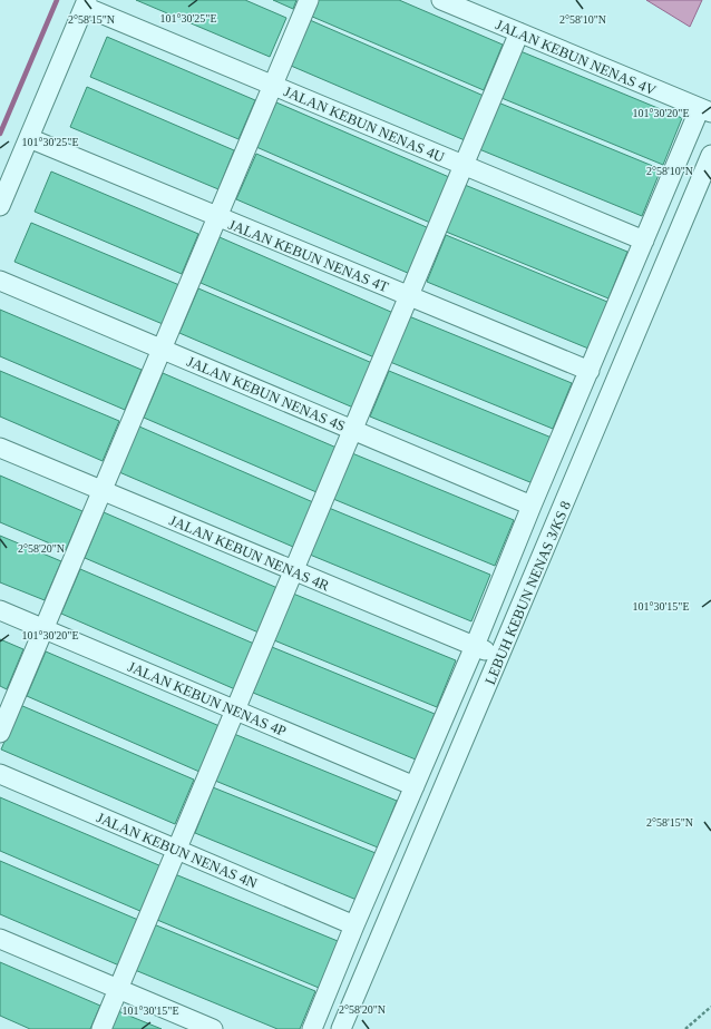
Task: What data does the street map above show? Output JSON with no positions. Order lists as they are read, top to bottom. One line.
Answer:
{"streets":{"street":["JALAN KEBUN NENAS 4V","JALAN KEBUN NENAS 4U","JALAN KEBUN NENAS 4T","JALAN KEBUN NENAS 4S","JALAN KEBUN NENAS 4R","LEBUH KEBUN NENAS 3/KS 8","JALAN KEBUN NENAS 4P","JALAN KEBUN NENAS 4N"]},"crossings":[["JALAN KEBUN NENAS 4R","LEBUH KEBUN NENAS 3/KS 8"]],"coordinates":["101°30'25\"E","2°58'15\"N","2°58'10\"N","101°30'20\"E","2°58'20\"N","101°30'15\"E"]}
